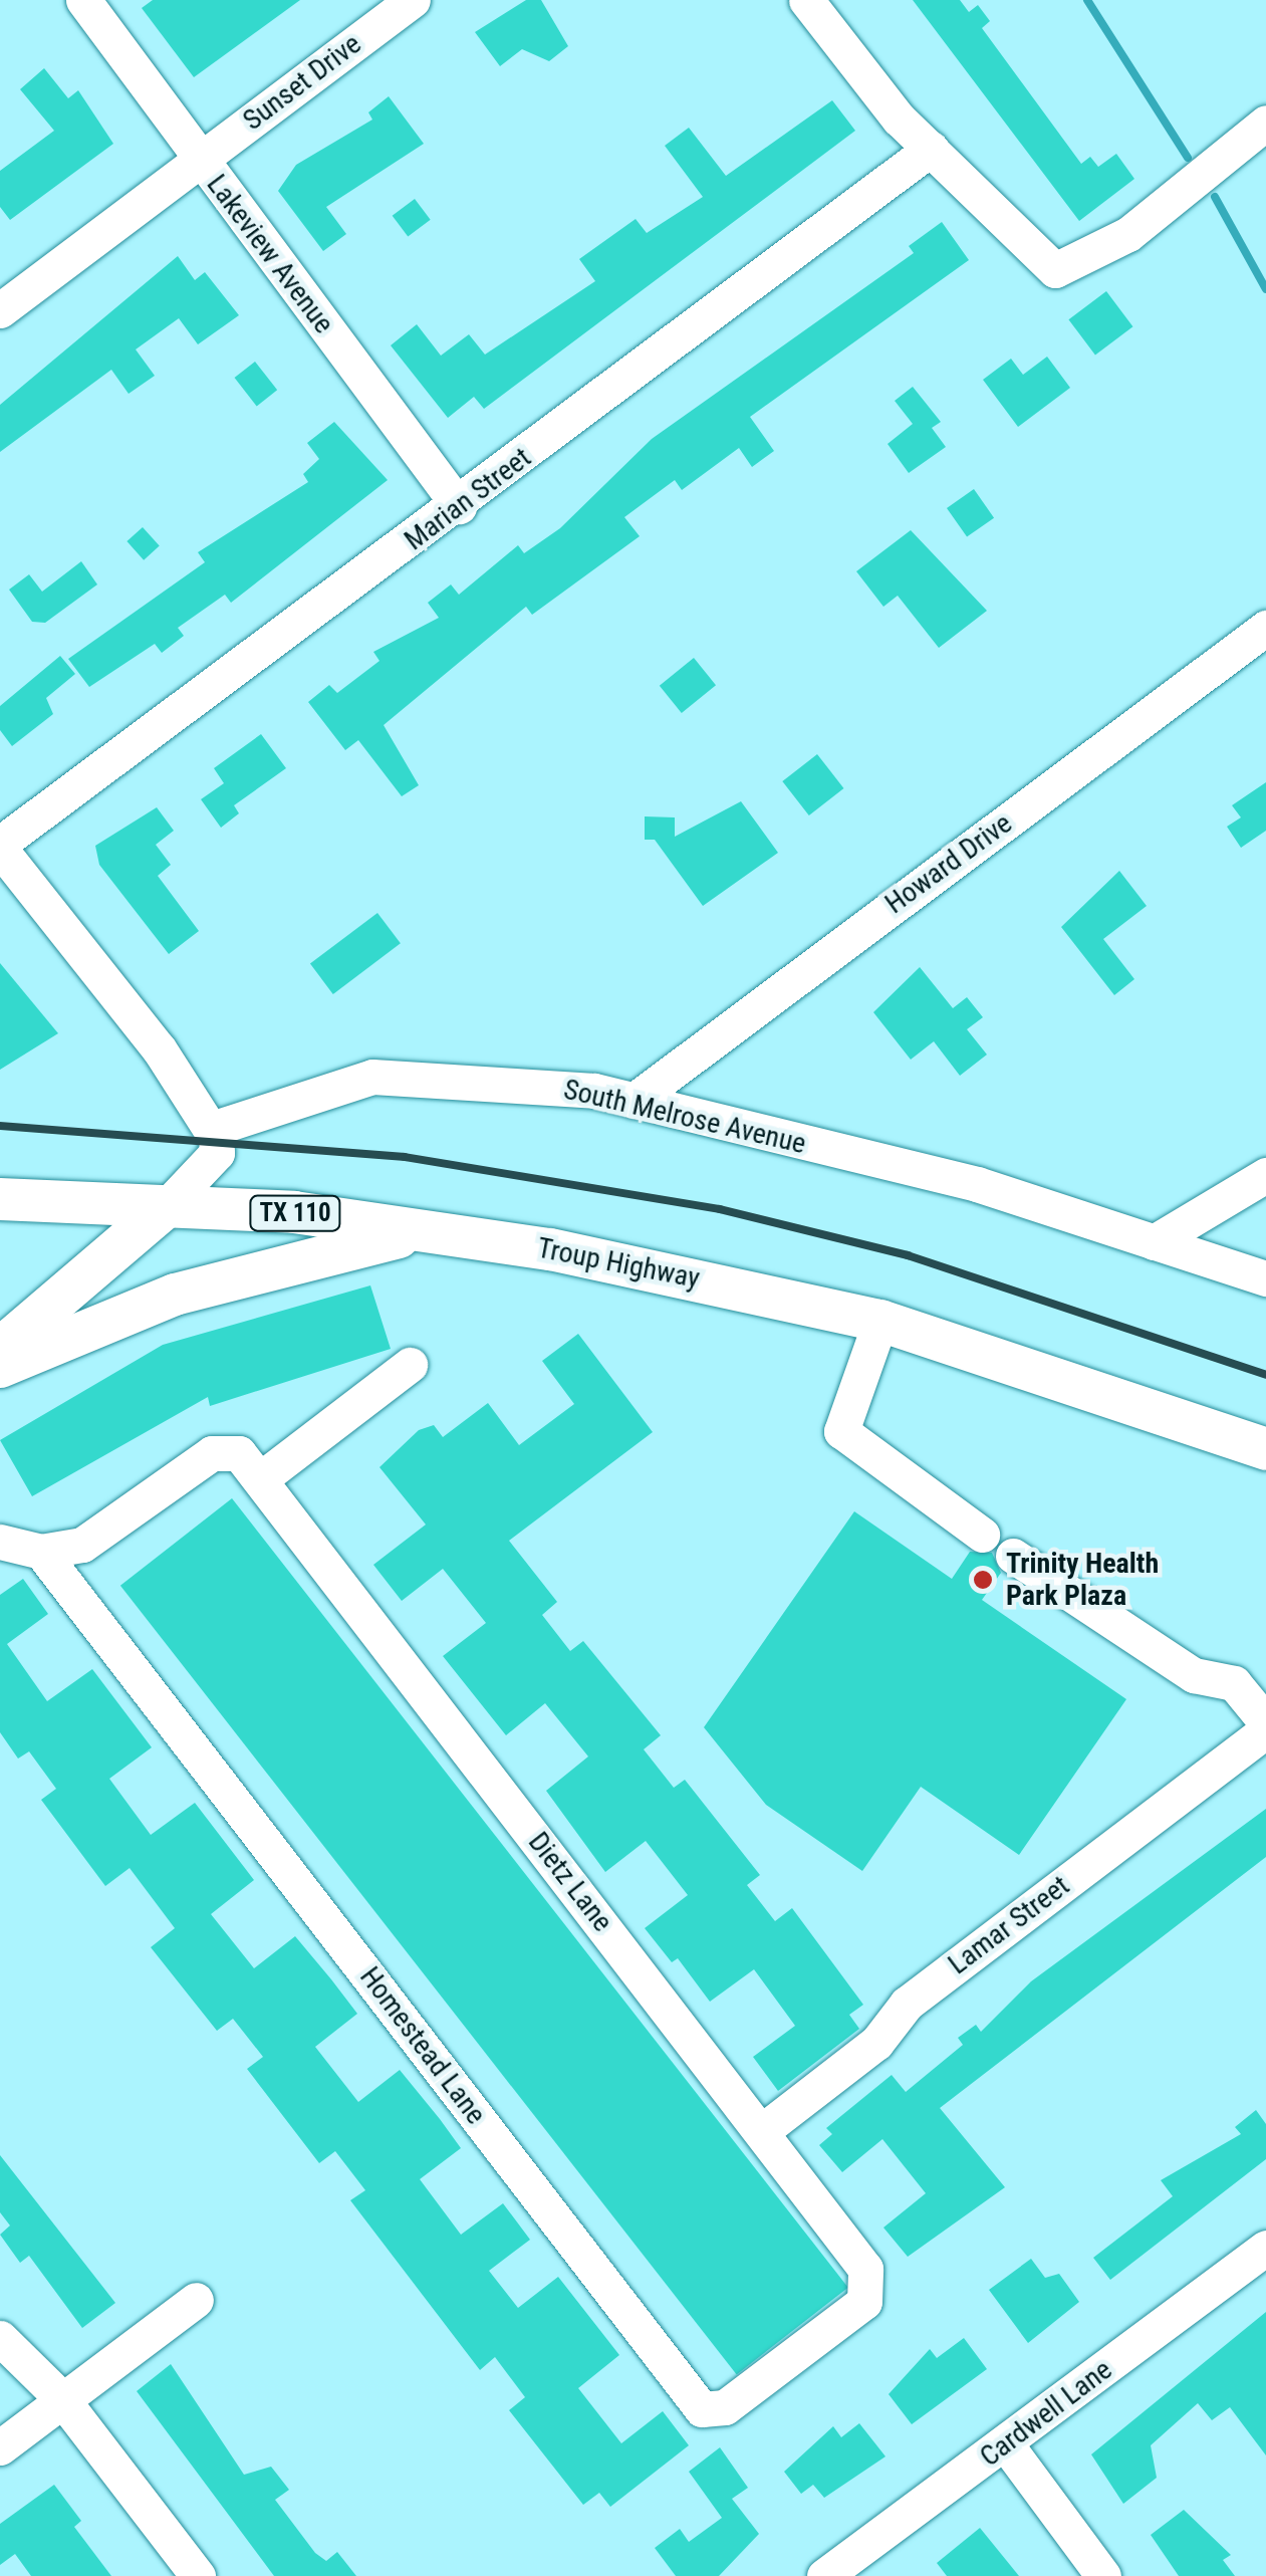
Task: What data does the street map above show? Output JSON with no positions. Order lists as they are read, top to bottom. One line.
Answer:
{"streets":{"main road":["TX 110","Troup Highway"],"street":["Sunset Drive","Lakeview Avenue","Marian Street","Howard Drive","South Melrose Avenue","Dietz Lane","Lamar Street","Homestead Lane","Cardwell Lane"]},"crossings":[["Sunset Drive","Lakeview Avenue"],["Lakeview Avenue","Marian Street"],["Howard Drive","South Melrose Avenue"],["TX 110","Troup Highway"],["Dietz Lane","Lamar Street"],["Dietz Lane","Homestead Lane"]],"places":["Trinity Health Park Plaza"]}
